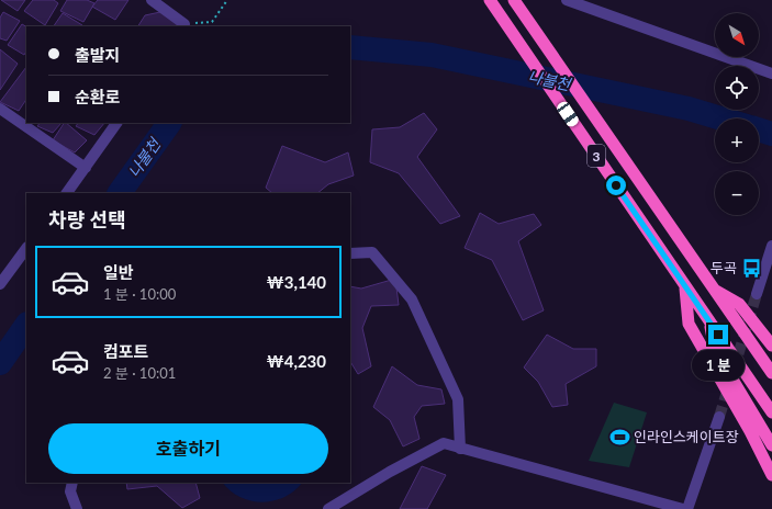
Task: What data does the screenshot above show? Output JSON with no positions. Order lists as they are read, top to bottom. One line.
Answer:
{"streets":{"highway":["3"]},"water":["나불천"],"places":{"bus stop":["두곡"],"sports":["인라인스케이트장"]},"north":"bottom right","page":{"map_buttons":["+","−"],"banner":["출발지","순환로"],"heading":"차량 선택","list":[{"name":"일반","note":"1 분 · 10:00","value":"₩3,140"},{"name":"컴포트","note":"2 분 · 10:01","value":"₩4,230"}],"bubble":"1 분","buttons":"호출하기"}}
